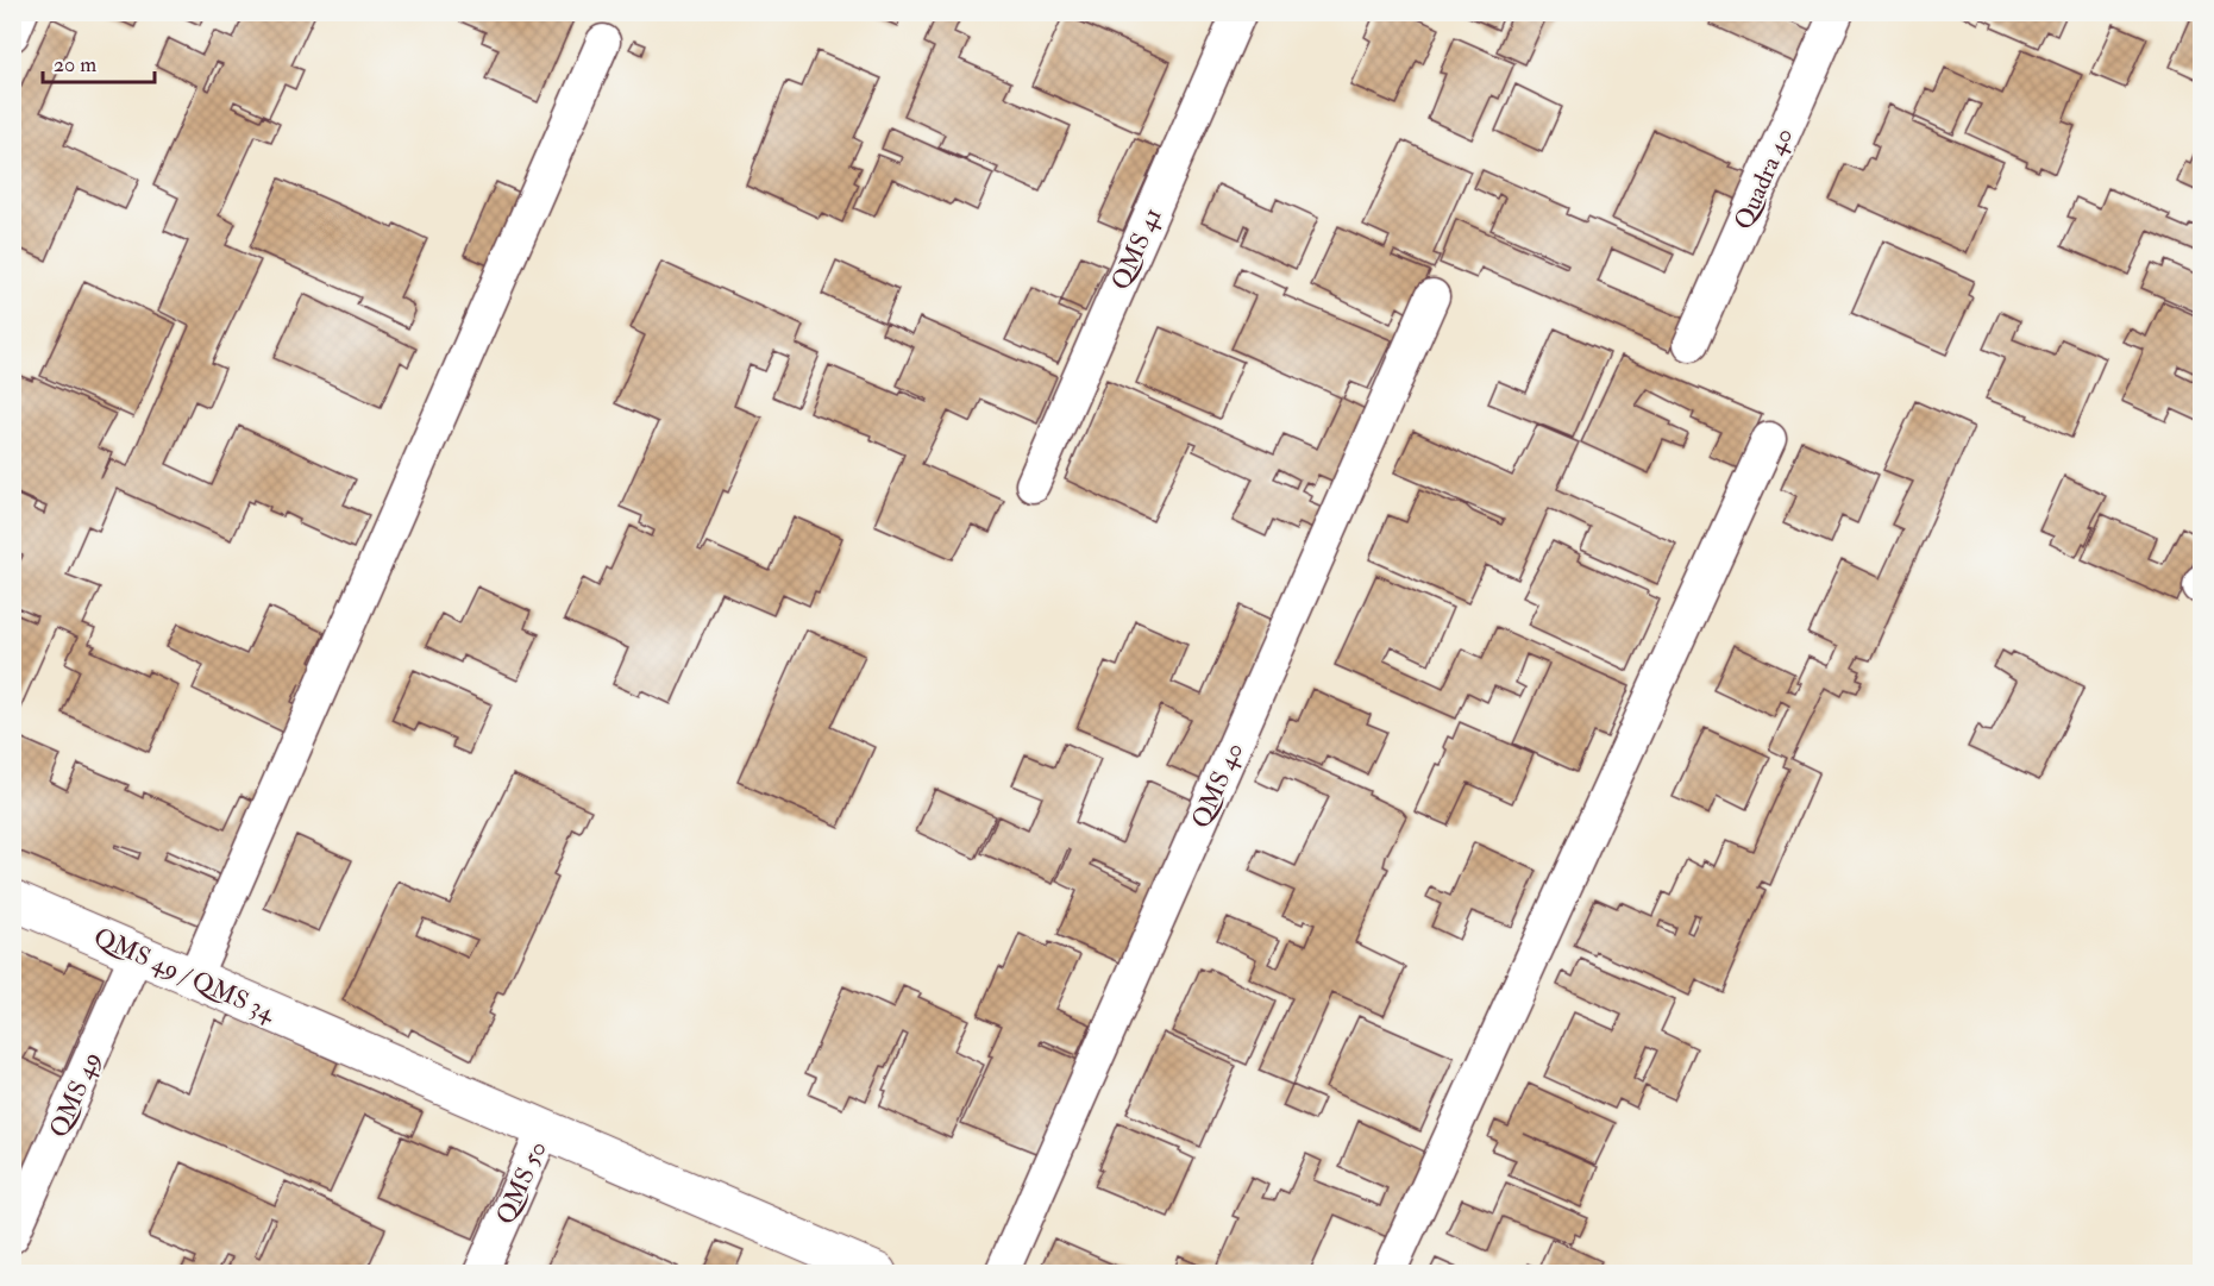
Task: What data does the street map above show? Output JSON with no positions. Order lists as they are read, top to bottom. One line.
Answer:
{"streets":{"street":["Quadra 40","QMS 41","QMS 40","QMS 49 / QMS 34","QMS 49","QMS 50"]},"crossings":[["QMS 49 / QMS 34","QMS 49"],["QMS 49 / QMS 34","QMS 50"]],"scale_bar":"20 m"}
